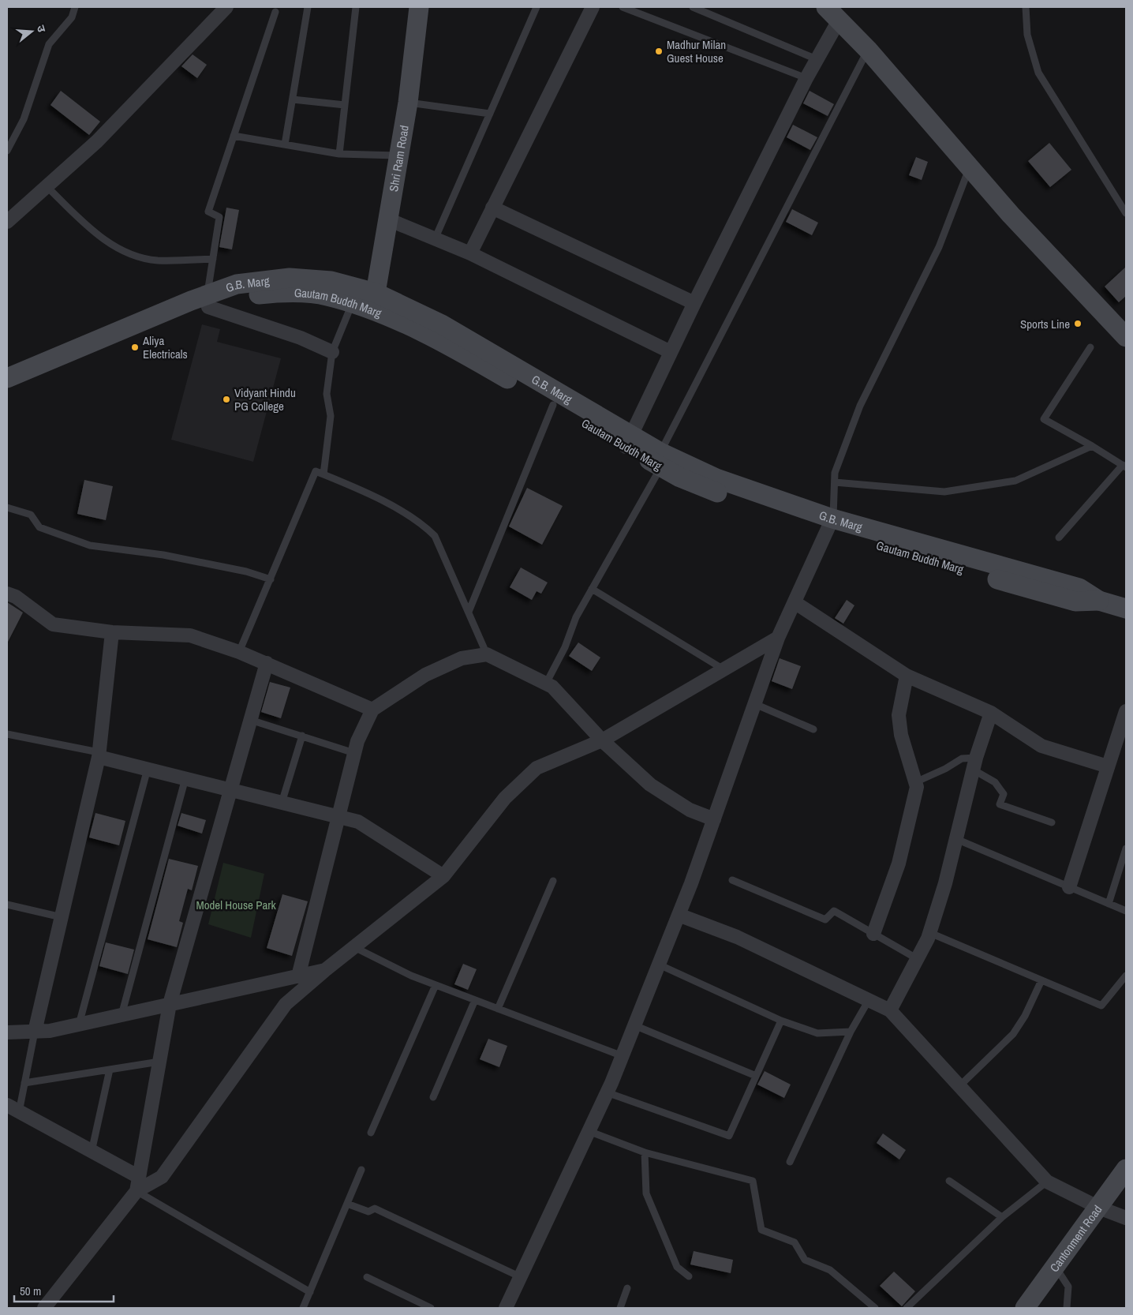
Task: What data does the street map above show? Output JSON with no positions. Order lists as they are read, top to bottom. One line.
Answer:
{"streets":{"street":["Shri Ram Road","G.B. Marg","Gautam Buddh Marg","Cantonment Road"]},"crossings":[["Shri Ram Road","G.B. Marg"],["Shri Ram Road","Gautam Buddh Marg"],["G.B. Marg","Gautam Buddh Marg"]],"parks":["Model House Park"],"places":["Madhur Milan Guest House","Sports Line","Aliya Electricals","Vidyant Hindu PG College"],"scale_bar":"50 m","north":"right"}
